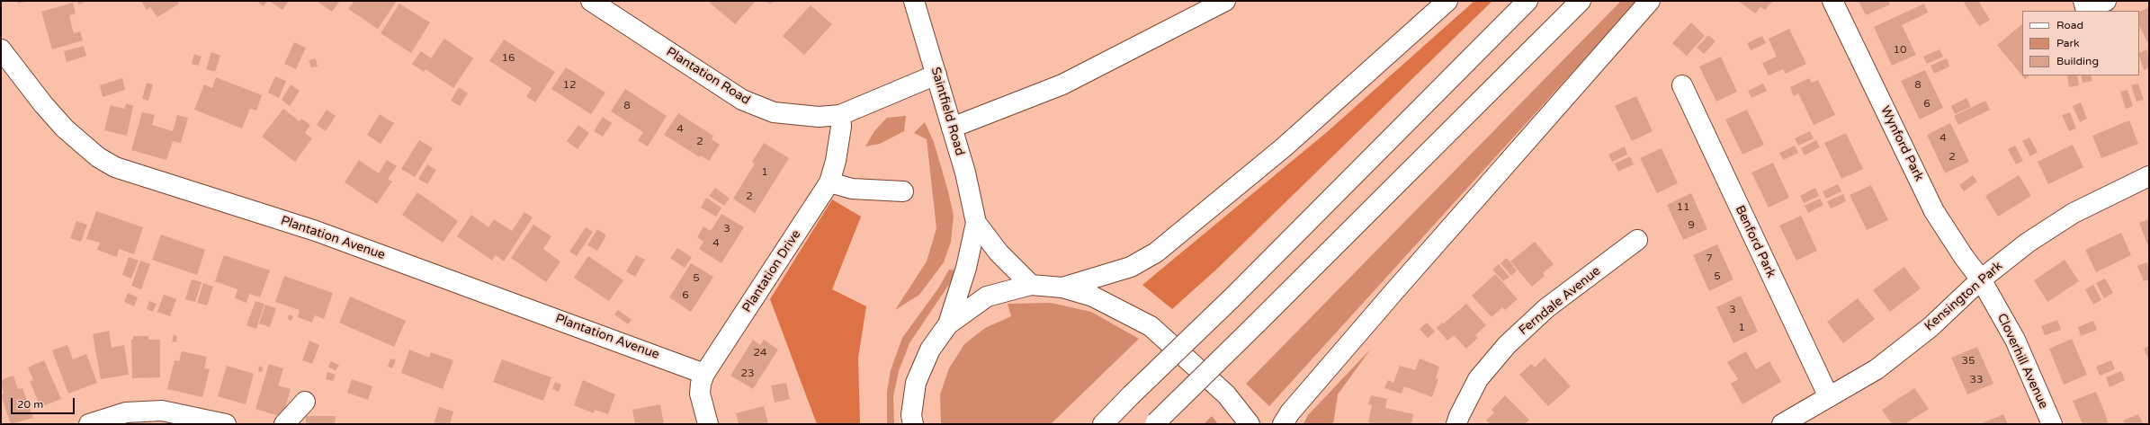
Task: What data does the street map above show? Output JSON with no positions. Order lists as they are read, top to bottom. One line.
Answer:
{"streets":{"main road":["Plantation Road","Saintfield Road","Wynford Park","Plantation Avenue","Benford Park","Plantation Drive","Kensington Park","Ferndale Avenue","Cloverhill Avenue"]},"crossings":[["Plantation Road","Saintfield Road"],["Plantation Road","Plantation Drive"],["Wynford Park","Kensington Park"],["Wynford Park","Cloverhill Avenue"],["Plantation Avenue","Plantation Drive"],["Benford Park","Kensington Park"],["Kensington Park","Cloverhill Avenue"]],"house_numbers":["10","16","12","8","6","8","4","4","2","2","1","2","11","9","3","4","7","5","5","6","3","1","24","35","23","33"],"legend":["Road","Park","Building"],"scale_bar":"20 m"}
